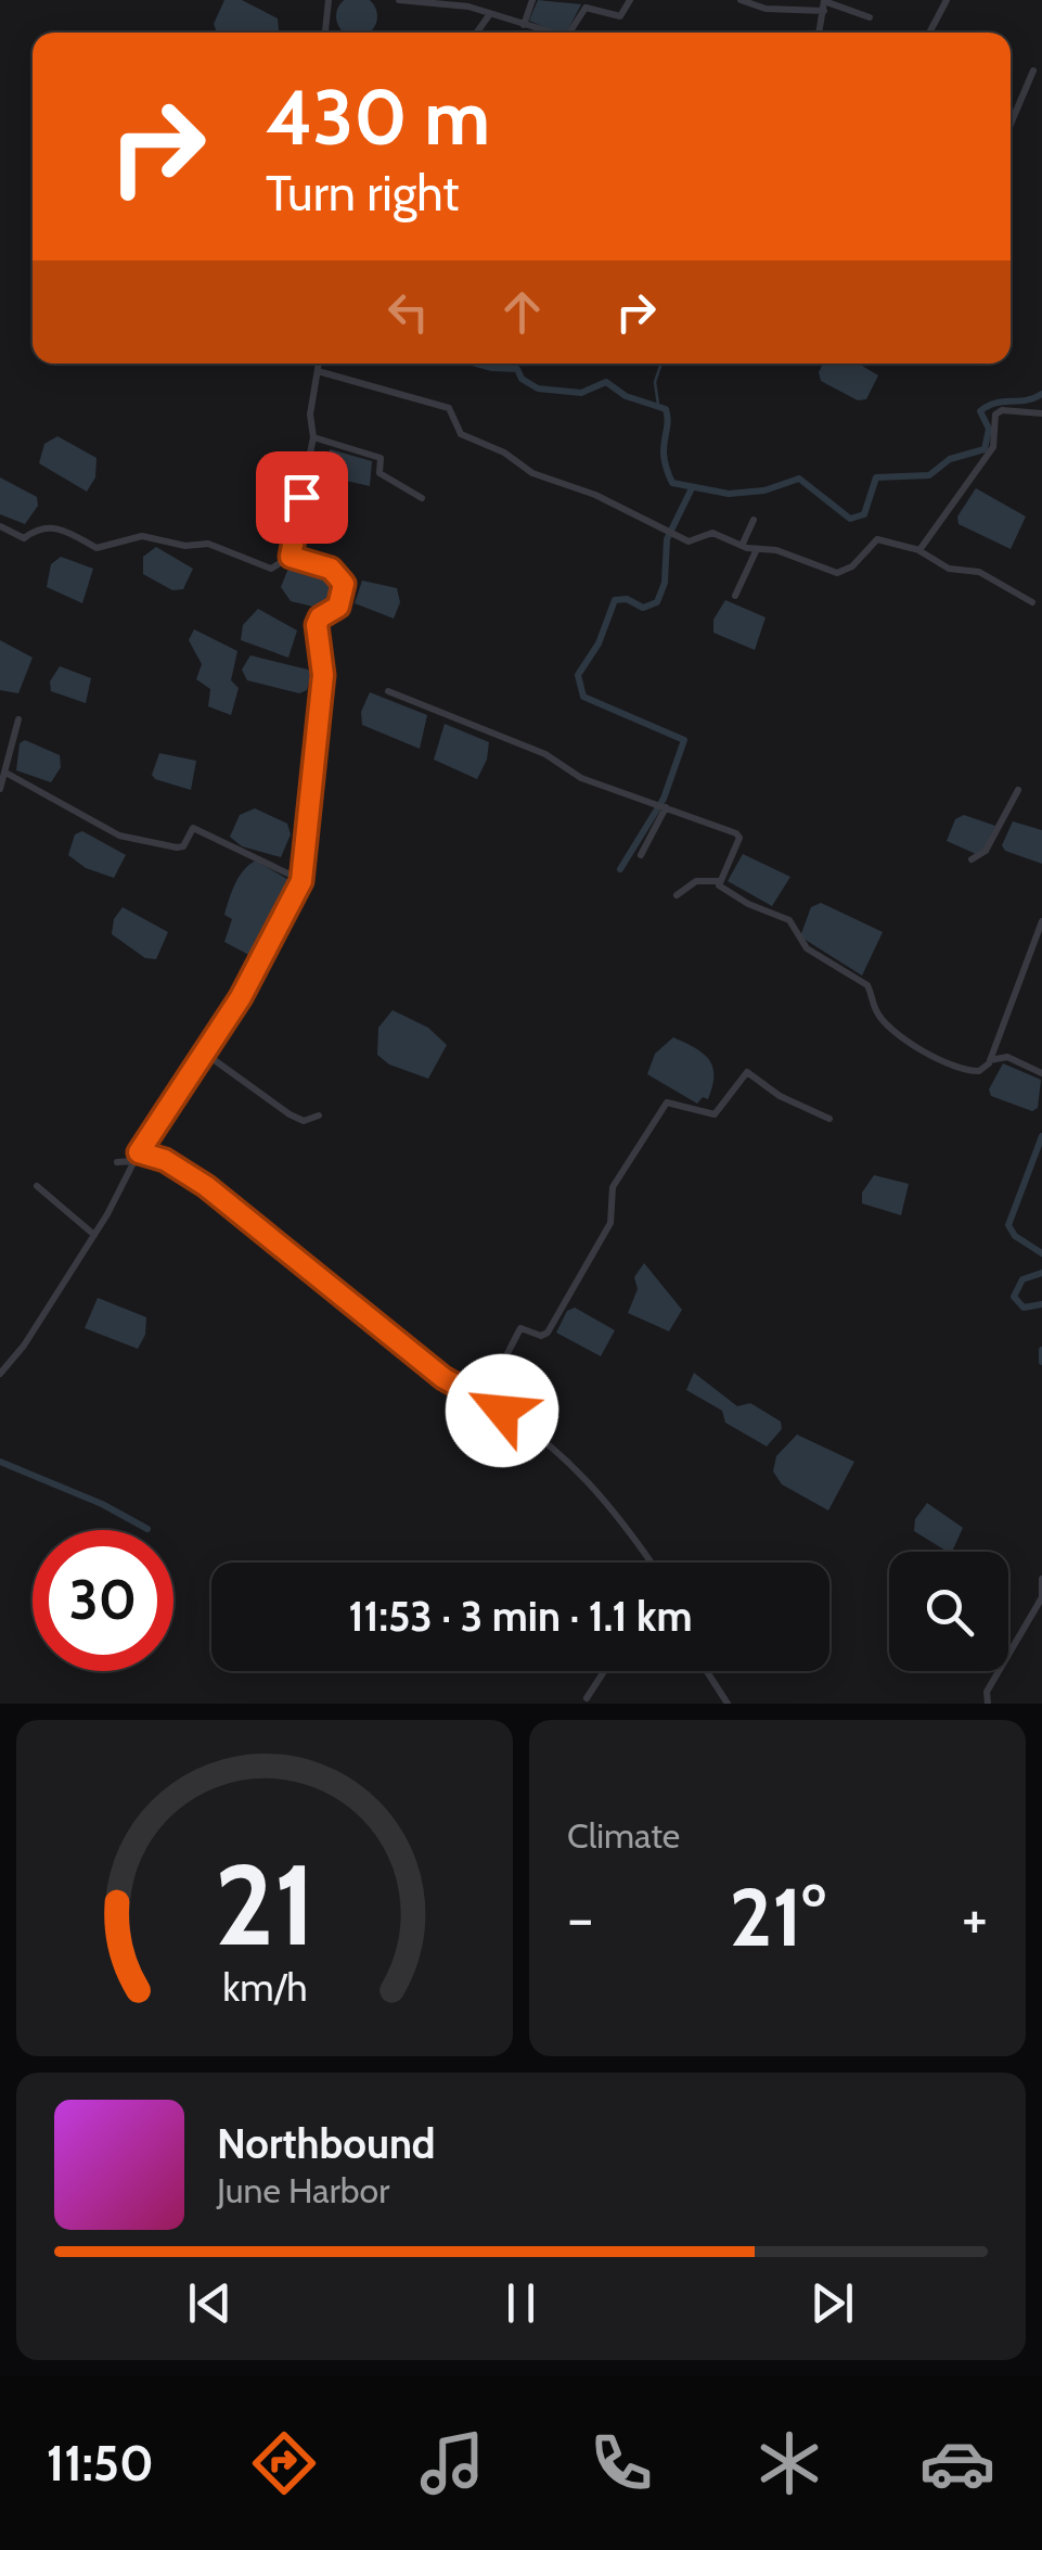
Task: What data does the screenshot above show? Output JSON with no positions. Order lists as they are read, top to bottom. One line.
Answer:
{"page":{"turn":["430 m","Turn right"],"limit":"30","trip":"11:53 · 3 min · 1.1 km","tile":"Climate","heat":["−","21°","+"],"song":["Northbound","June Harbor"],"tabs":"11:50","gauge":["21","km/h"]}}
